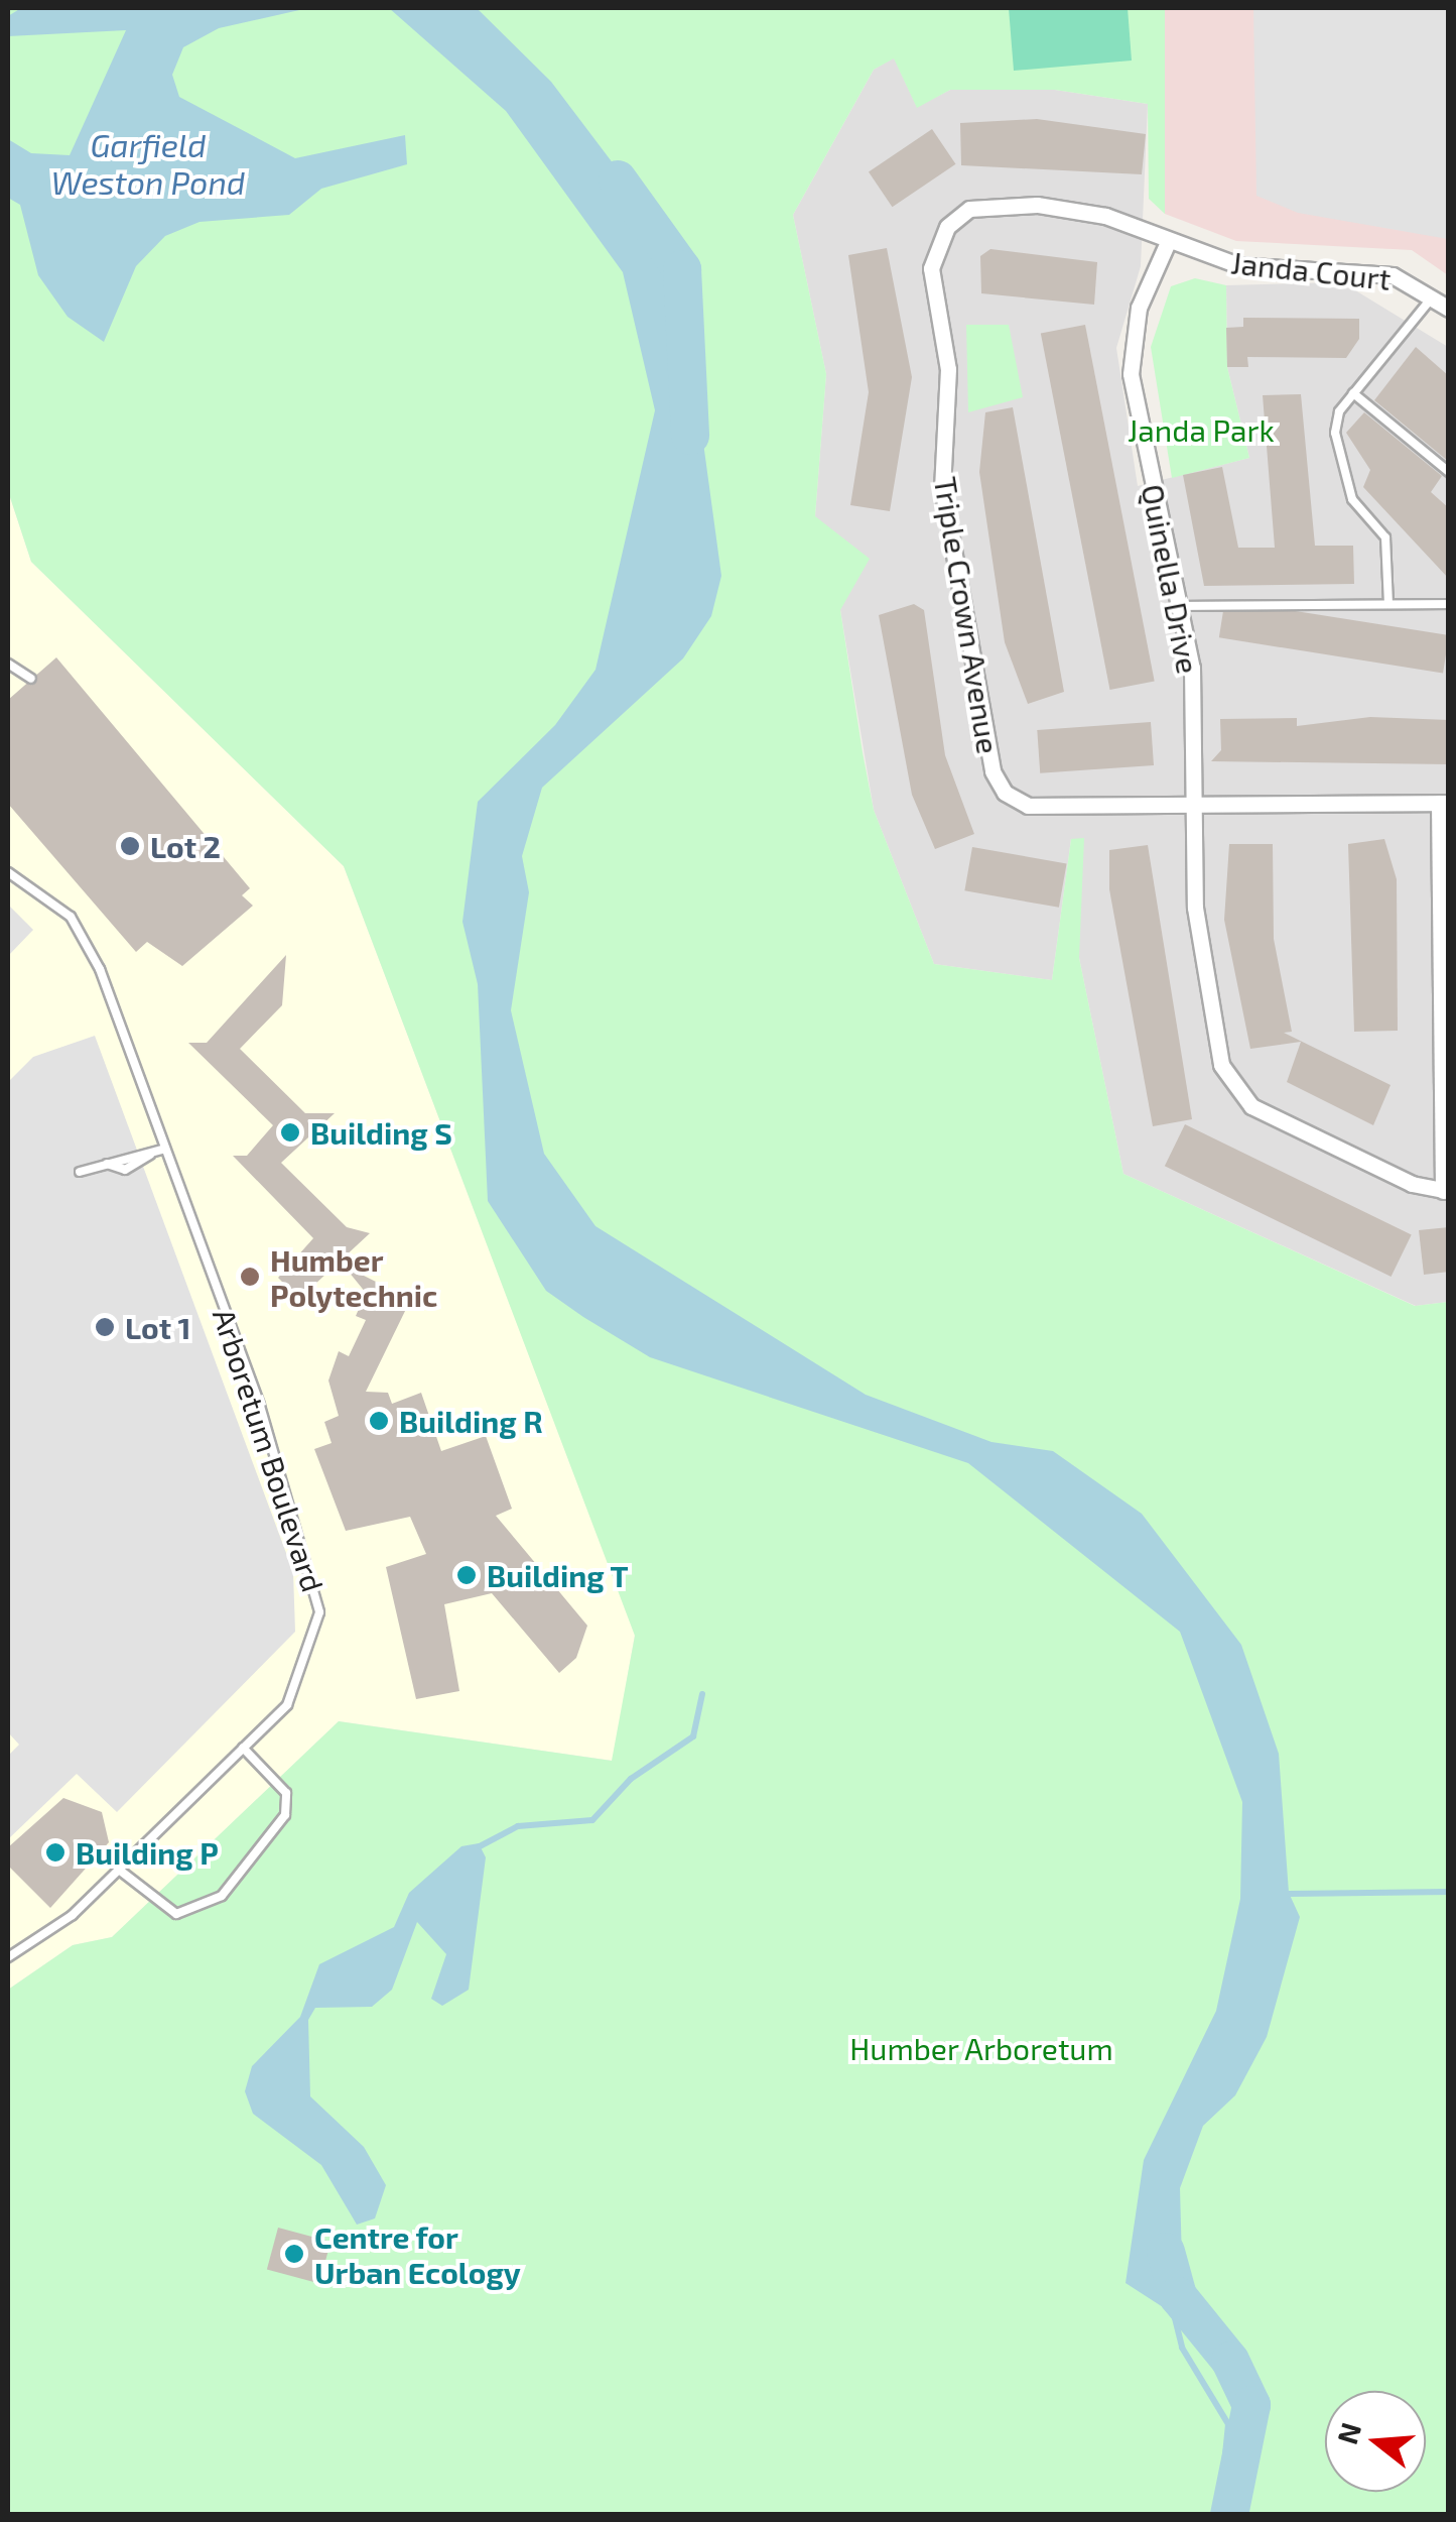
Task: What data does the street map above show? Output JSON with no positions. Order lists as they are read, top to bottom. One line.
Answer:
{"streets":{"street":["Janda Court","Quinella Drive","Triple Crown Avenue"],"lane":["Arboretum Boulevard"]},"crossings":[["Janda Court","Quinella Drive"],["Janda Court","Triple Crown Avenue"],["Quinella Drive","Triple Crown Avenue"]],"water":["Garfield Weston Pond"],"parks":["Janda Park","Humber Arboretum"],"places":["Lot 2","Building S","Humber Polytechnic","Lot 1","Building R","Building T","Building P","Centre for Urban Ecology"],"north":"left"}
